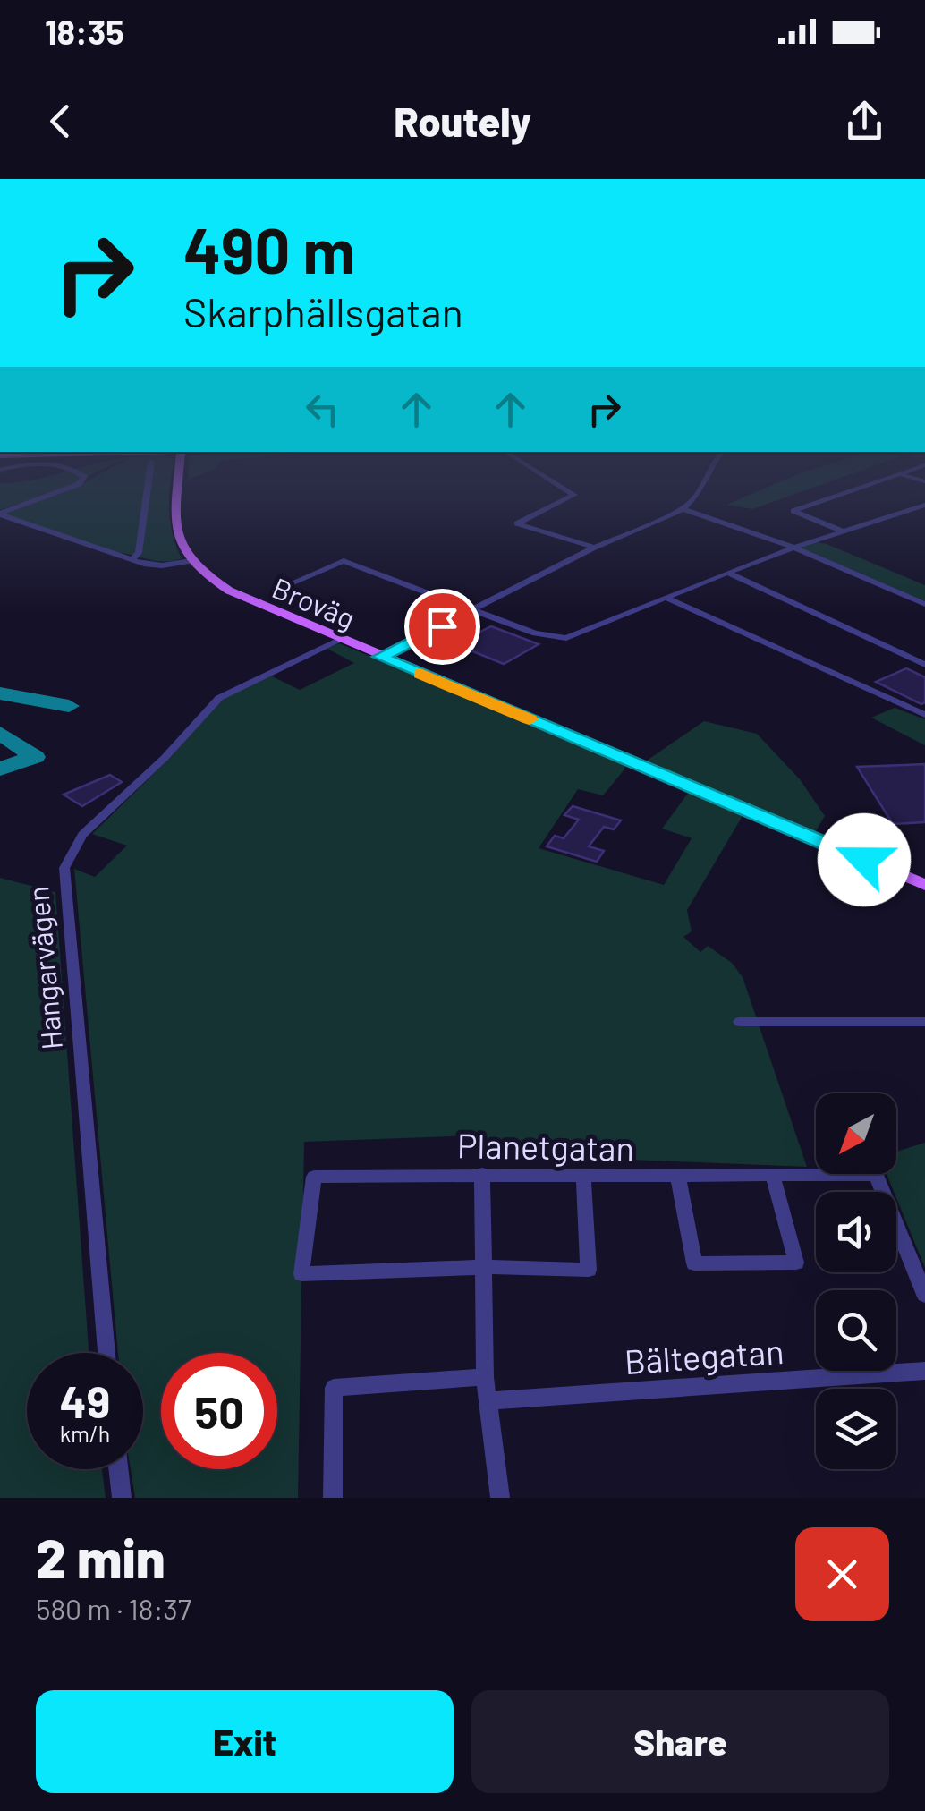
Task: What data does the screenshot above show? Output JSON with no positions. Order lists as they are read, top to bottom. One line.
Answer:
{"streets":{"main road":["Broväg"],"street":["Hangarvägen","Planetgatan","Bältegatan"]},"crossings":[["Broväg","Hangarvägen"]],"north":"bottom left","page":{"status":"18:35","header":"Routely","turn":["490 m","Skarphällsgatan"],"speed":"49 km/h","limit":"50","heading":["2 min","580 m · 18:37"],"buttons":["Exit","Share"]}}
